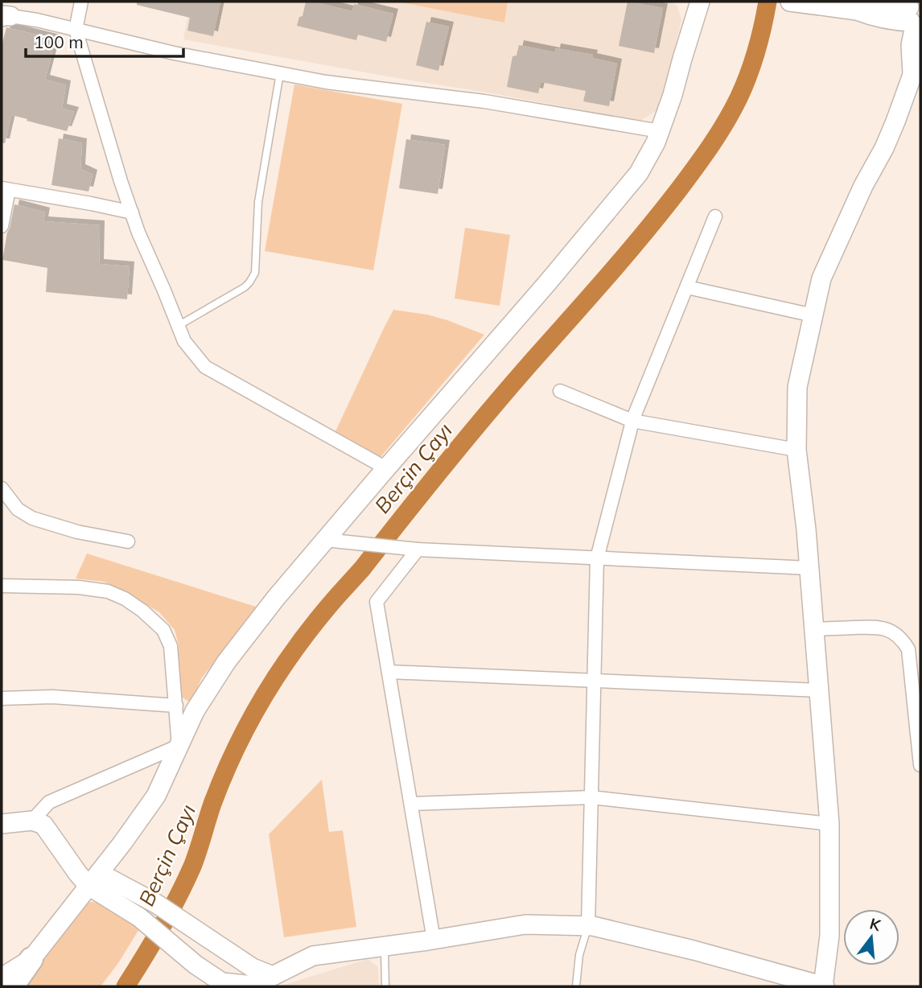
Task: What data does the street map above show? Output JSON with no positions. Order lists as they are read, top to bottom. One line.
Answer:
{"water":["Berçin Çayı"],"scale_bar":"100 m","north":"top"}
